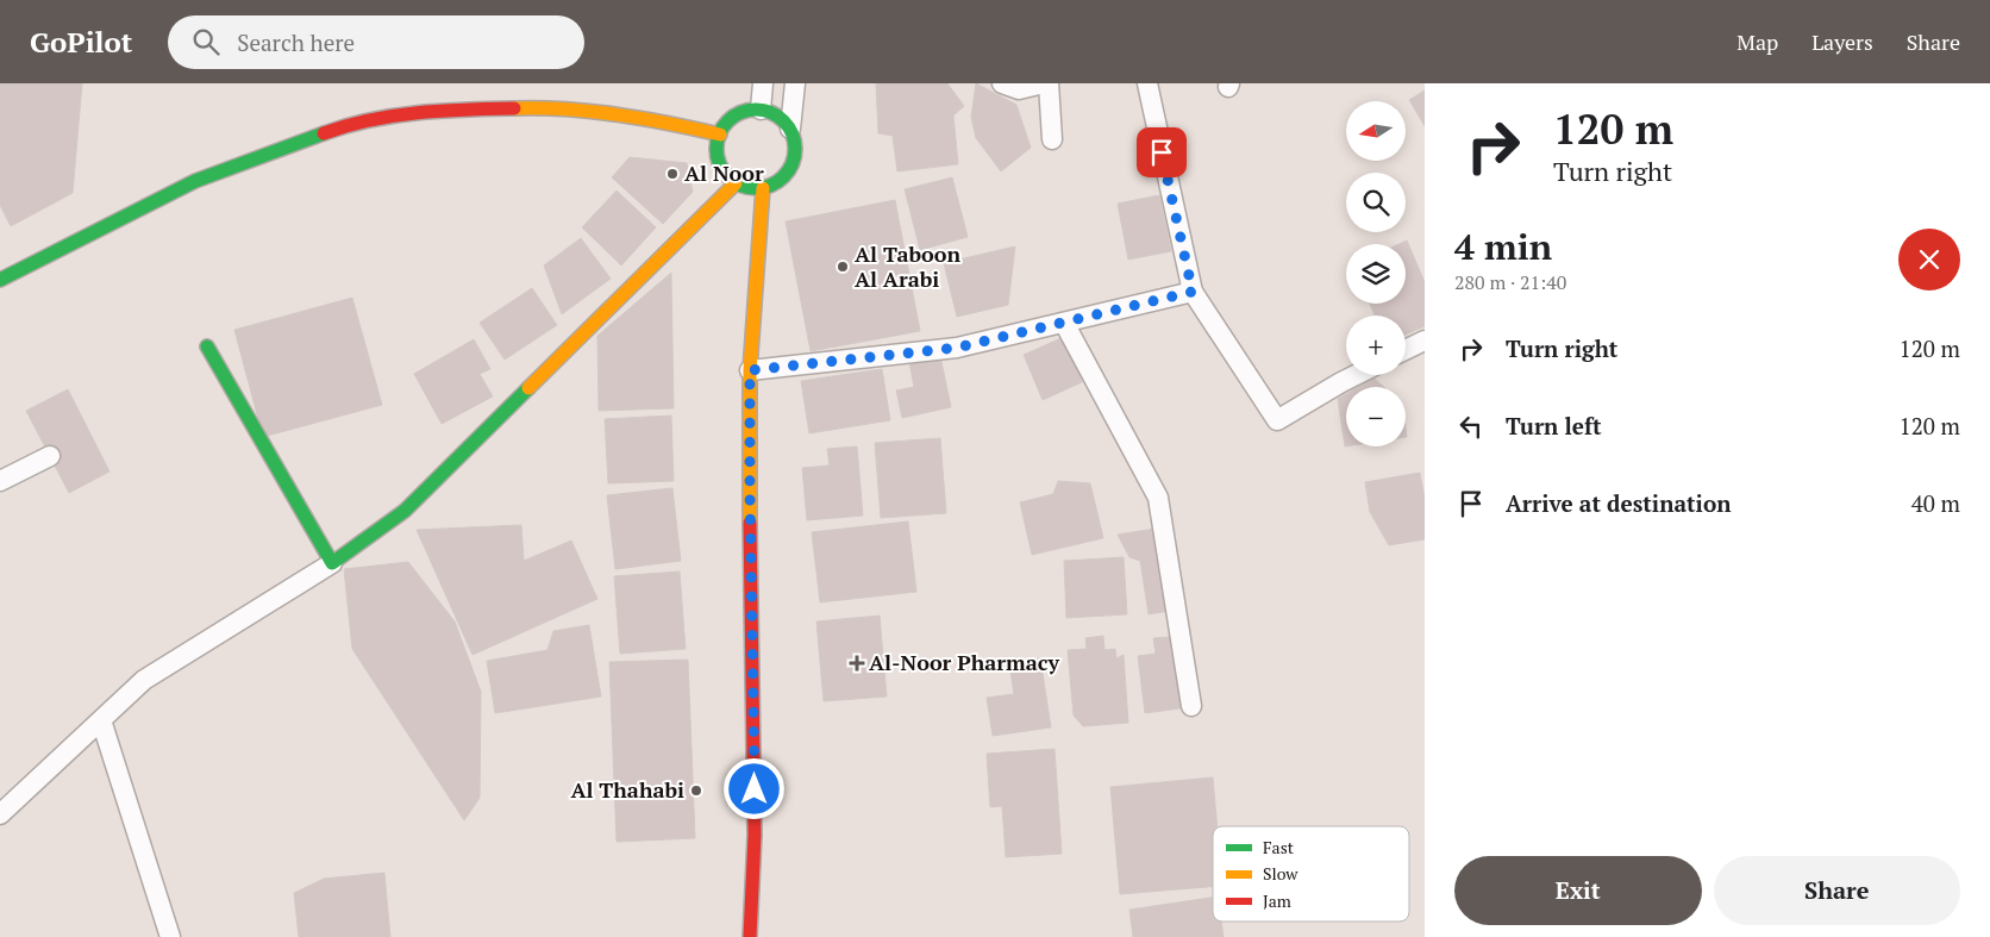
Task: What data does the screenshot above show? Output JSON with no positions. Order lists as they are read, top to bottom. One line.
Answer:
{"places":{"other":["Al Noor","Al Taboon Al Arabi","Al Thahabi"],"health":["Al-Noor Pharmacy"]},"legend":["Fast","Slow","Jam"],"north":"left","page":{"header":"GoPilot","search":"Search here","nav":["Map","Layers","Share"],"turn":["120 m","Turn right"],"map_buttons":["+","−"],"heading":["4 min","280 m · 21:40"],"list":[{"name":"Turn right","value":"120 m"},{"name":"Turn left","value":"120 m"},{"name":"Arrive at destination","value":"40 m"}],"buttons":["Exit","Share"]}}
